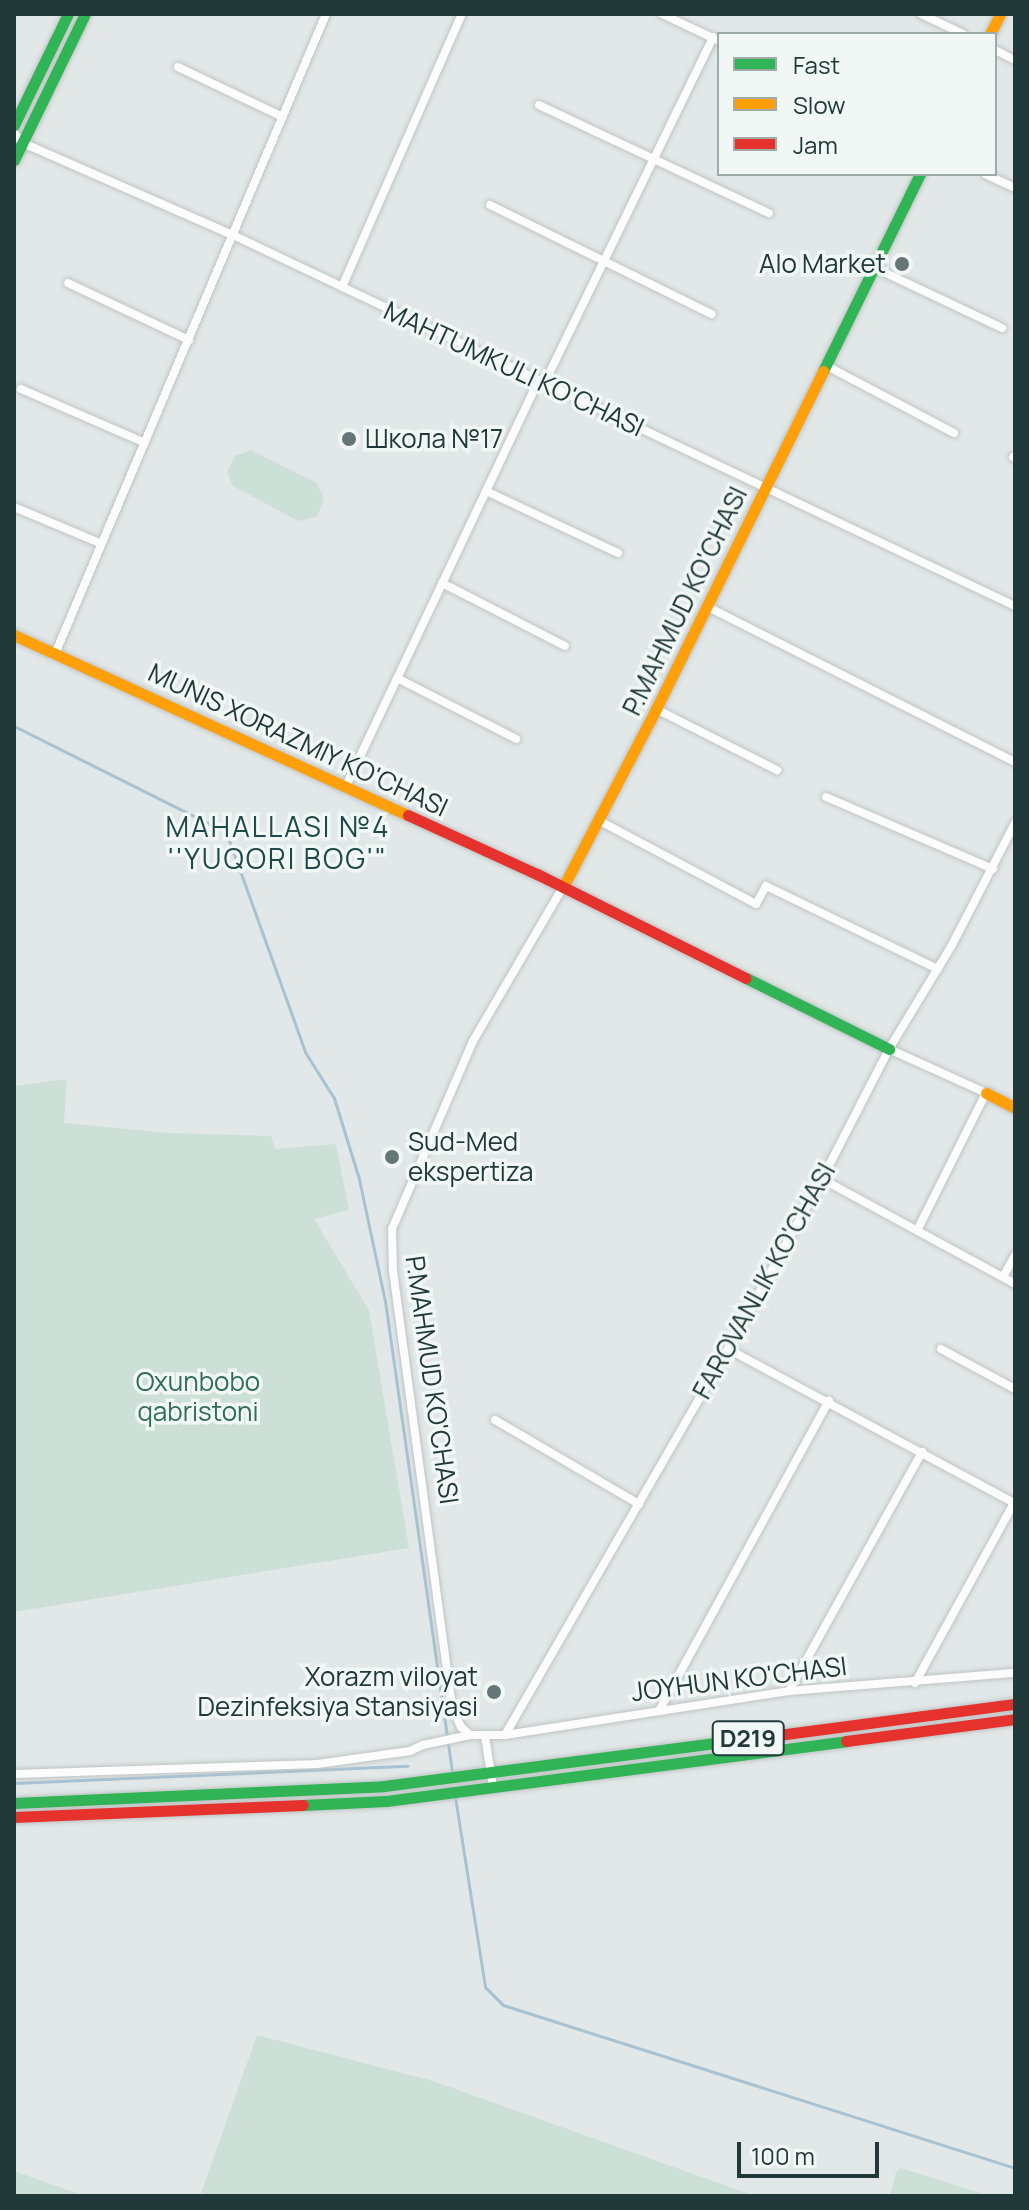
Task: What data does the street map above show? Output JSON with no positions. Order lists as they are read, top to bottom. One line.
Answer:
{"streets":{"street":["MAHTUMKULI KO'CHASI","P.MAHMUD KO'CHASI","MUNIS XORAZMIY KO'CHASI","FAROVANLIK KO'CHASI","JOYHUN KO'CHASI","D219"]},"crossings":[["MAHTUMKULI KO'CHASI","P.MAHMUD KO'CHASI"],["P.MAHMUD KO'CHASI","MUNIS XORAZMIY KO'CHASI"],["P.MAHMUD KO'CHASI","JOYHUN KO'CHASI"],["MUNIS XORAZMIY KO'CHASI","FAROVANLIK KO'CHASI"],["FAROVANLIK KO'CHASI","JOYHUN KO'CHASI"]],"districts":["MAHALLASI №4 ''YUQORI BOG'\""],"parks":["Oxunbobo qabristoni"],"places":["Alo Market","Школа №17","Sud-Med ekspertiza","Xorazm viloyat Dezinfeksiya Stansiyasi"],"legend":["Fast","Slow","Jam"],"scale_bar":"100 m"}
